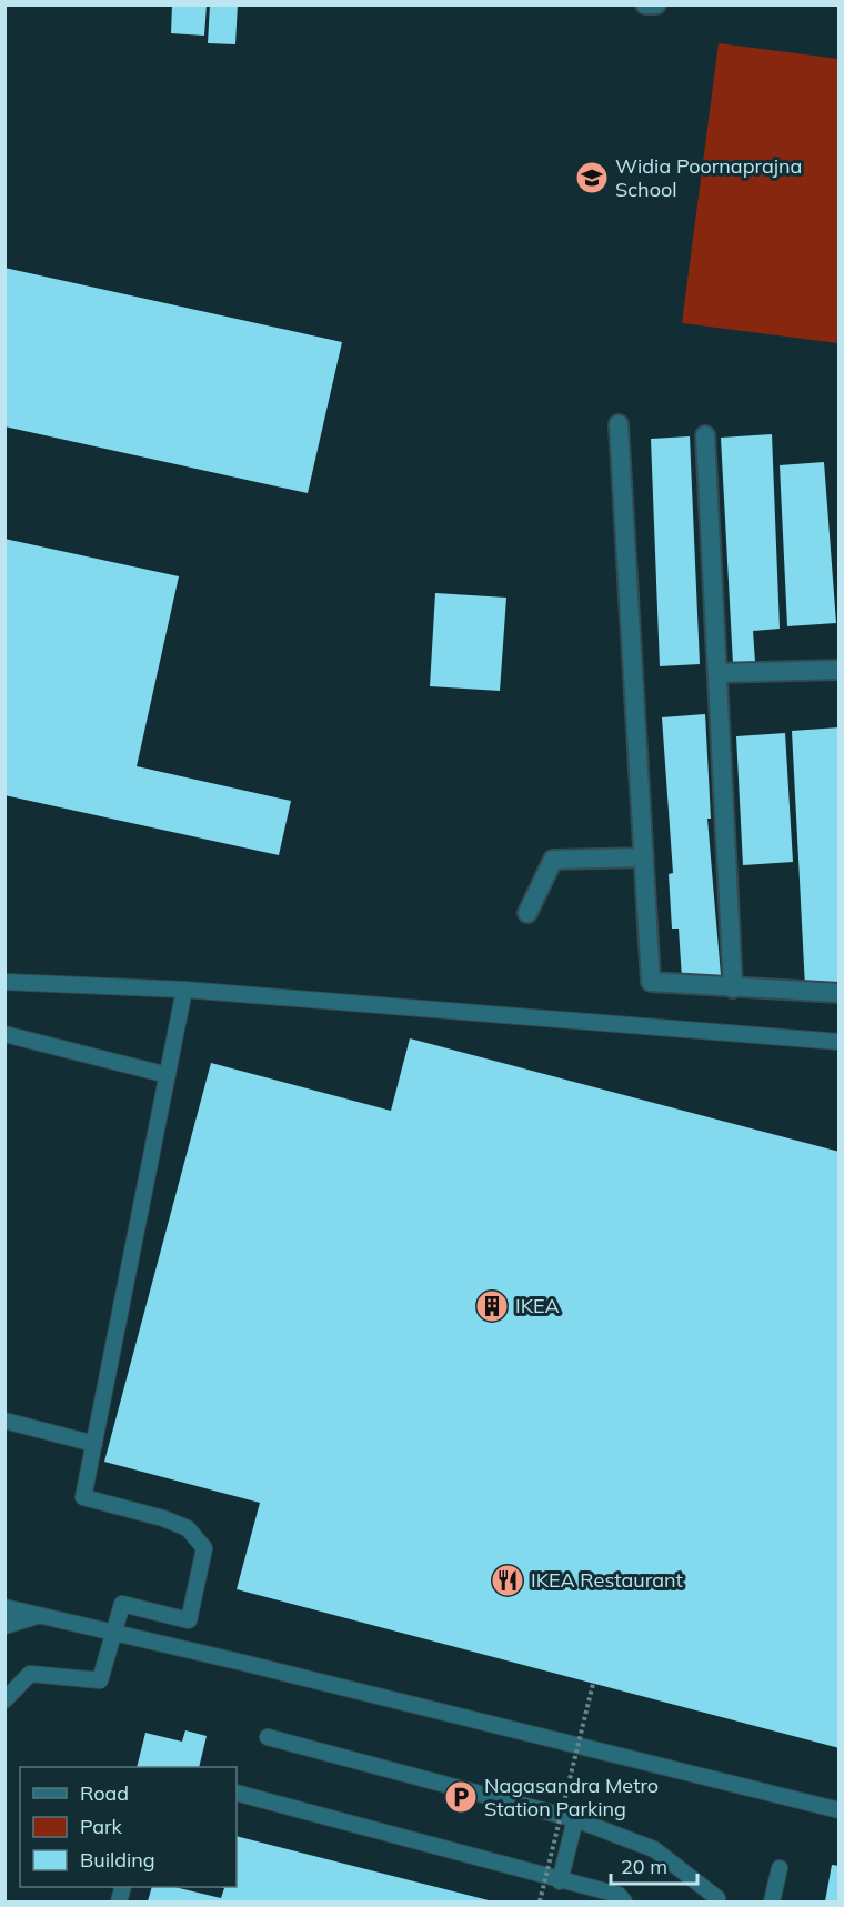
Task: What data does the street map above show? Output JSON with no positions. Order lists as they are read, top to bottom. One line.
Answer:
{"places":{"school or university":["Widia Poornaprajna School"],"building":["IKEA"],"restaurant":["IKEA Restaurant"],"parking":["Nagasandra Metro Station Parking"]},"legend":["Road","Park","Building"],"scale_bar":"20 m"}
